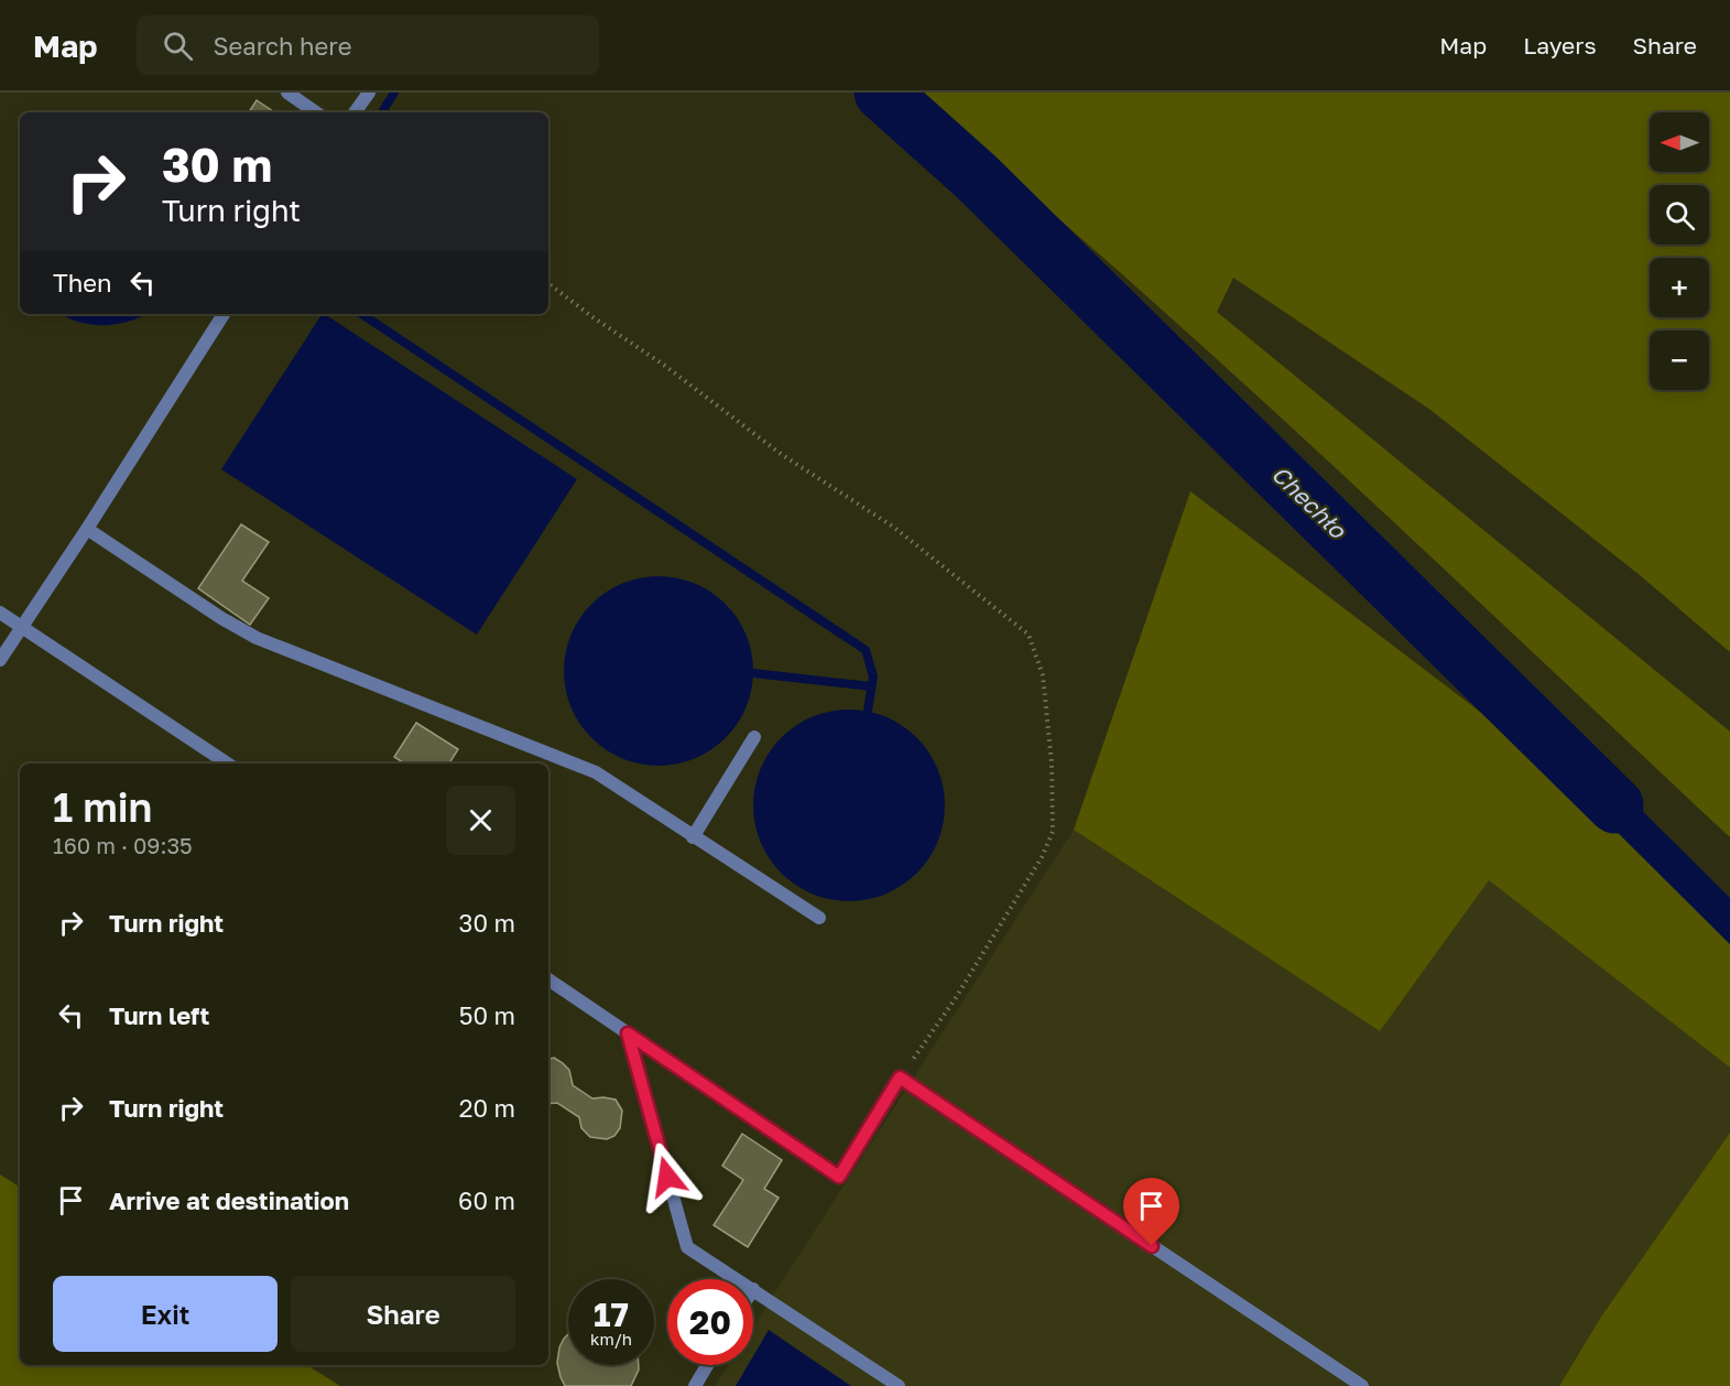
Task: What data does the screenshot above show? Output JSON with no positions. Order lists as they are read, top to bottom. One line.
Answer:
{"water":["Chechło"],"north":"left","page":{"header":"Map","search":"Search here","nav":["Map","Layers","Share"],"map_buttons":["+","−"],"turn":["30 m","Turn right"],"then":"Then","heading":["1 min","160 m · 09:35"],"list":[{"name":"Turn right","value":"30 m"},{"name":"Turn left","value":"50 m"},{"name":"Turn right","value":"20 m"},{"name":"Arrive at destination","value":"60 m"}],"buttons":["Exit","Share"],"speed":"17 km/h","limit":"20"}}
